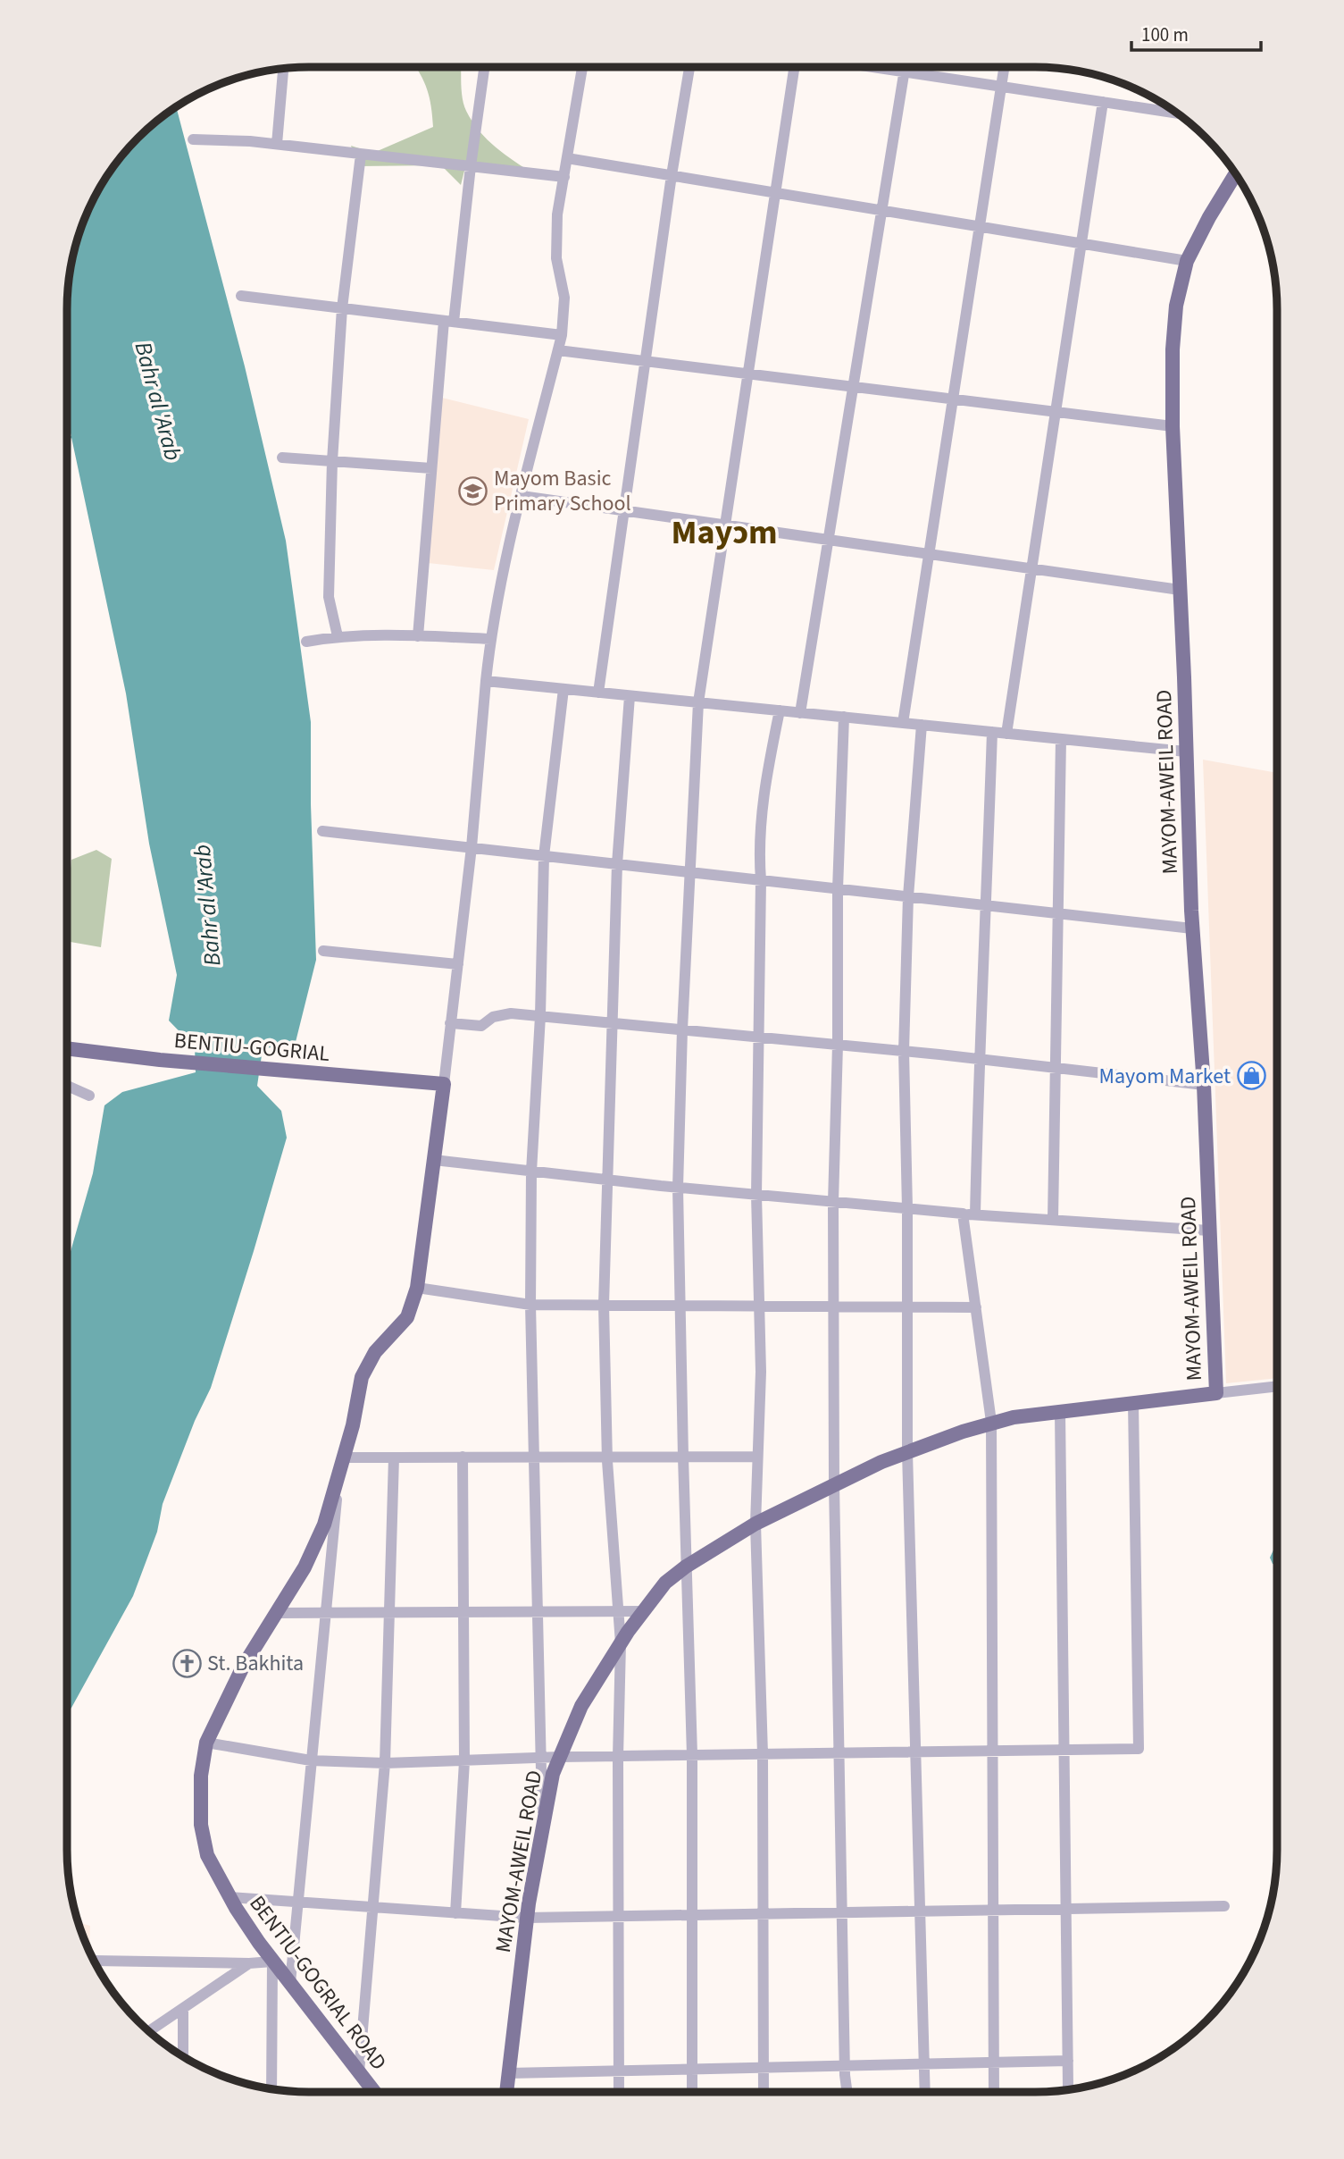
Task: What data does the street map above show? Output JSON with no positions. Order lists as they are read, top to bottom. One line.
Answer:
{"streets":{"main road":["MAYOM-AWEIL ROAD","BENTIU-GOGRIAL","BENTIU-GOGRIAL ROAD"]},"crossings":[["BENTIU-GOGRIAL","BENTIU-GOGRIAL ROAD"]],"districts":["Mayɔm"],"water":["Bahr al 'Arab"],"places":{"school or university":["Mayom Basic Primary School"],"shop":["Mayom Market"],"church":["St. Bakhita"]},"scale_bar":"100 m"}
